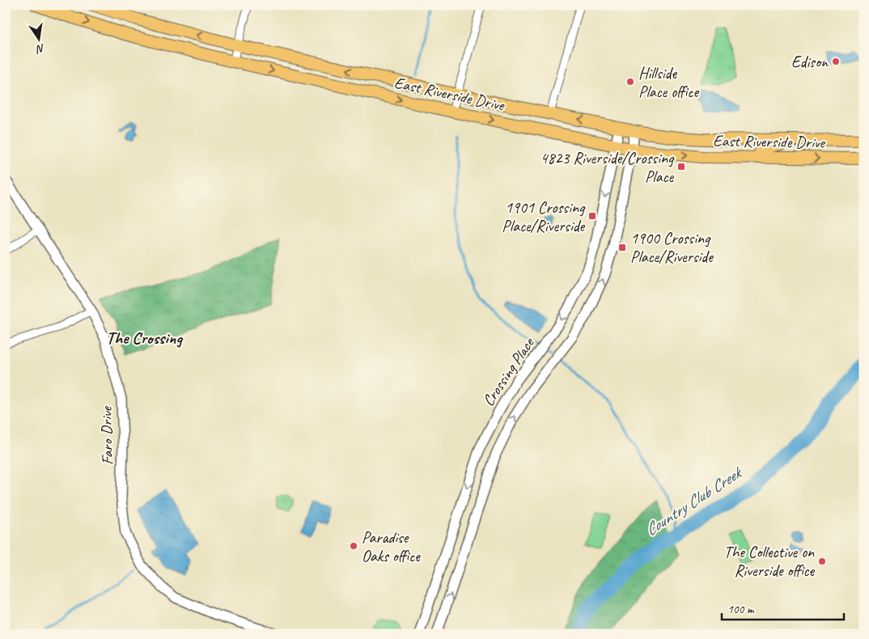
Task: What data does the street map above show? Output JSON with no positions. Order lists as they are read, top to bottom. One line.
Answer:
{"streets":{"main road":["East Riverside Drive"],"street":["Crossing Place","Faro Drive"]},"crossings":[["East Riverside Drive","Crossing Place"]],"districts":["The Crossing"],"water":["Country Club Creek"],"places":{"other":["Edison","Hillside Place office","Paradise Oaks office","The Collective on Riverside office"],"transit":["4823 Riverside/Crossing Place","1901 Crossing Place/Riverside","1900 Crossing Place/Riverside"]},"scale_bar":"100 m","north":"bottom"}
